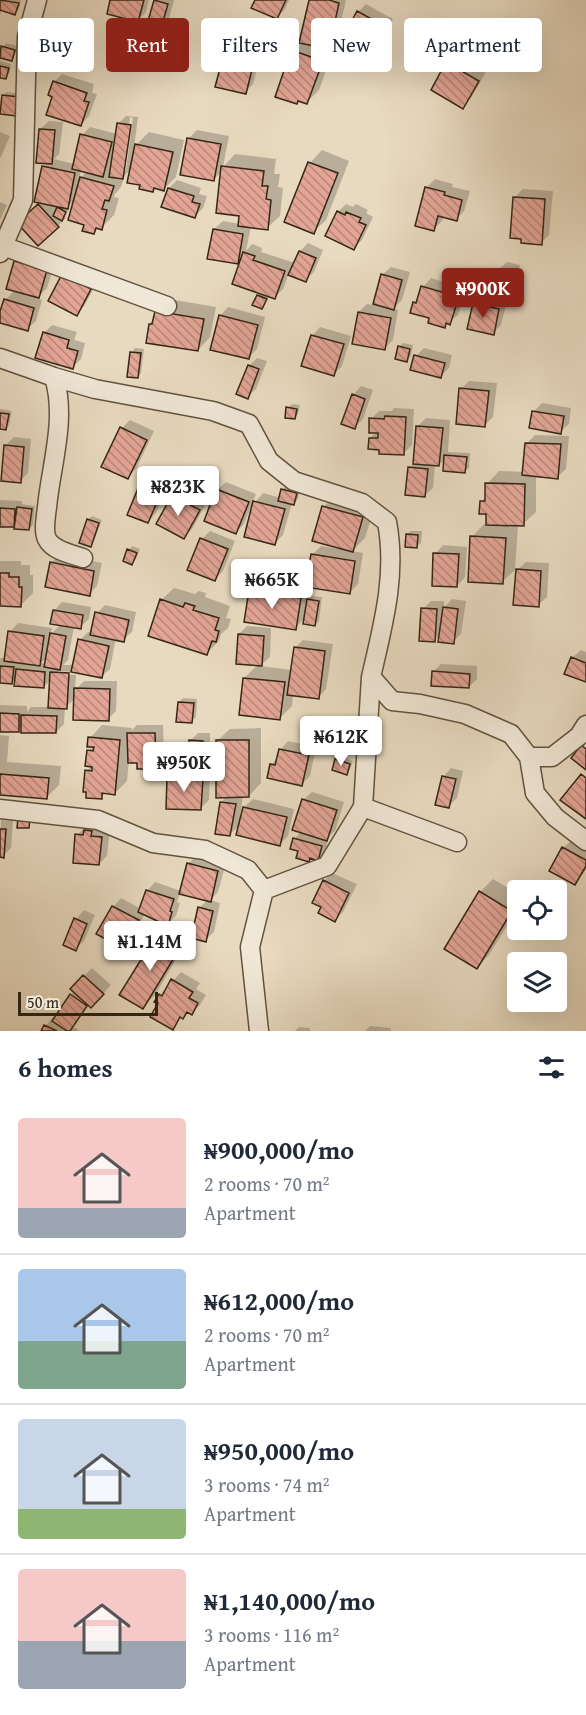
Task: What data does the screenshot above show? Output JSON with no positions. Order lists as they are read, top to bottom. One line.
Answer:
{"scale_bar":"50 m","page":{"chip":["Buy","Rent","Filters","New","Apartment"],"price":["₦900K","₦823K","₦665K","₦612K","₦950K","₦1.14M"],"scale":"50 m","heading":"6 homes","list":[{"name":"₦900,000/mo","note":"2 rooms · 70 m² · Apartment"},{"name":"₦612,000/mo","note":"2 rooms · 70 m² · Apartment"},{"name":"₦950,000/mo","note":"3 rooms · 74 m² · Apartment"},{"name":"₦1,140,000/mo","note":"3 rooms · 116 m² · Apartment"}]}}
